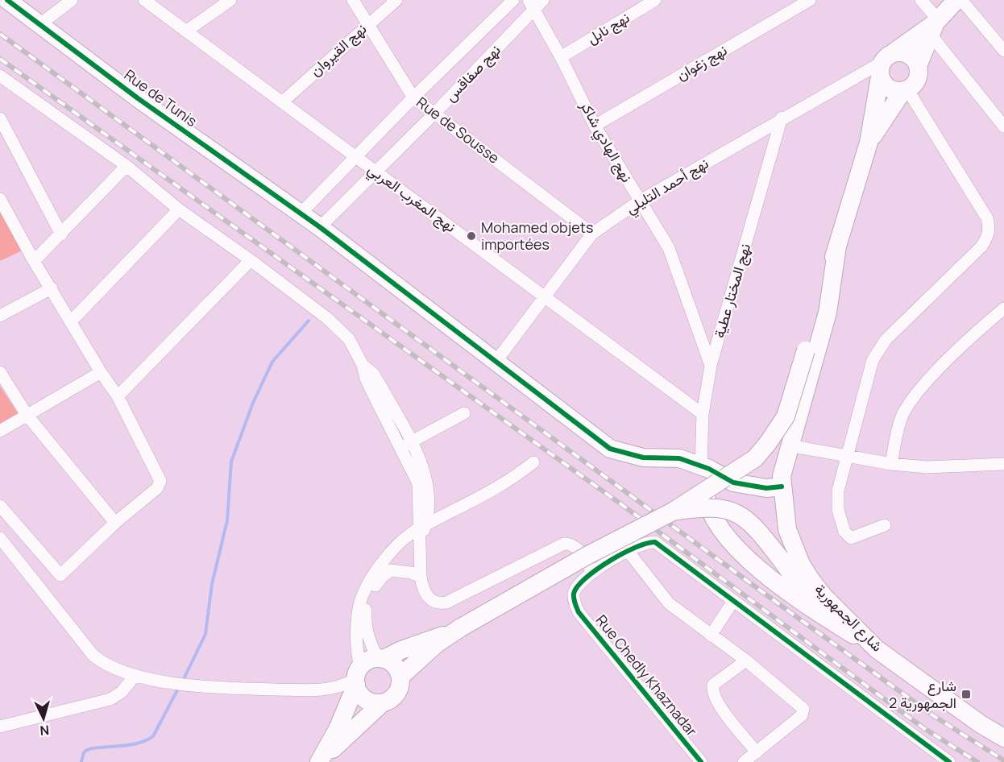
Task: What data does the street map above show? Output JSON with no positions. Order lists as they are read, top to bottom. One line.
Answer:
{"streets":{"main road":["Rue de Tunis","شارع الجمهورية"],"street":["نهج نابل","نهج القيروان","نهج زغوان","نهج صفاقس","Rue de Sousse","نهج الهادي شاكر","نهج أحمد التليلي","نهج المغرب العربي","نهج المختار عطية","Rue Chedly Khaznadar"]},"crossings":[["نهج نابل","نهج الهادي شاكر"],["نهج القيروان","Rue de Sousse"],["نهج القيروان","نهج المغرب العربي"],["نهج زغوان","نهج الهادي شاكر"],["نهج صفاقس","Rue de Tunis"],["نهج صفاقس","Rue de Sousse"],["نهج صفاقس","نهج الهادي شاكر"],["نهج صفاقس","نهج المغرب العربي"],["Rue de Tunis","نهج أحمد التليلي"],["Rue de Tunis","نهج المختار عطية"],["Rue de Tunis","شارع الجمهورية"],["Rue de Sousse","نهج أحمد التليلي"],["نهج الهادي شاكر","نهج أحمد التليلي"],["نهج الهادي شاكر","نهج المختار عطية"],["نهج أحمد التليلي","نهج المغرب العربي"],["نهج أحمد التليلي","نهج المختار عطية"],["نهج المغرب العربي","نهج المختار عطية"]],"places":{"other":["Mohamed objets importées"],"transit":["شارع الجمهورية 2"]},"north":"bottom"}
